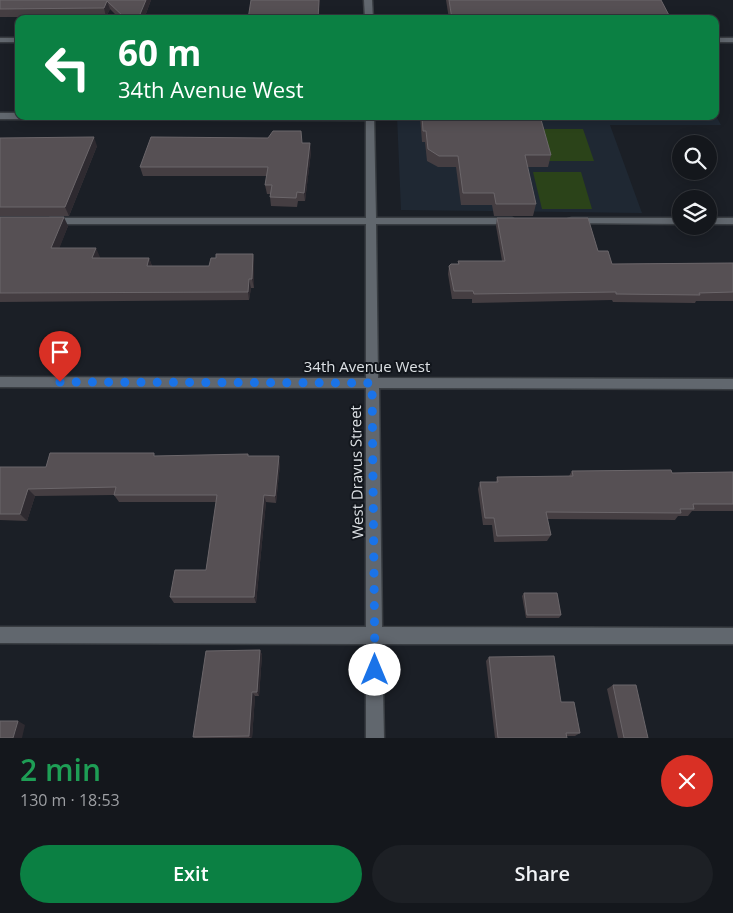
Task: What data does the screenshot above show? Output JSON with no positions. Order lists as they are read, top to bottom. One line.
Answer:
{"streets":{"street":["34th Avenue West","West Dravus Street"]},"crossings":[["34th Avenue West","West Dravus Street"]],"page":{"turn":["60 m","34th Avenue West"],"heading":["2 min","130 m · 18:53"],"buttons":["Exit","Share"]}}
